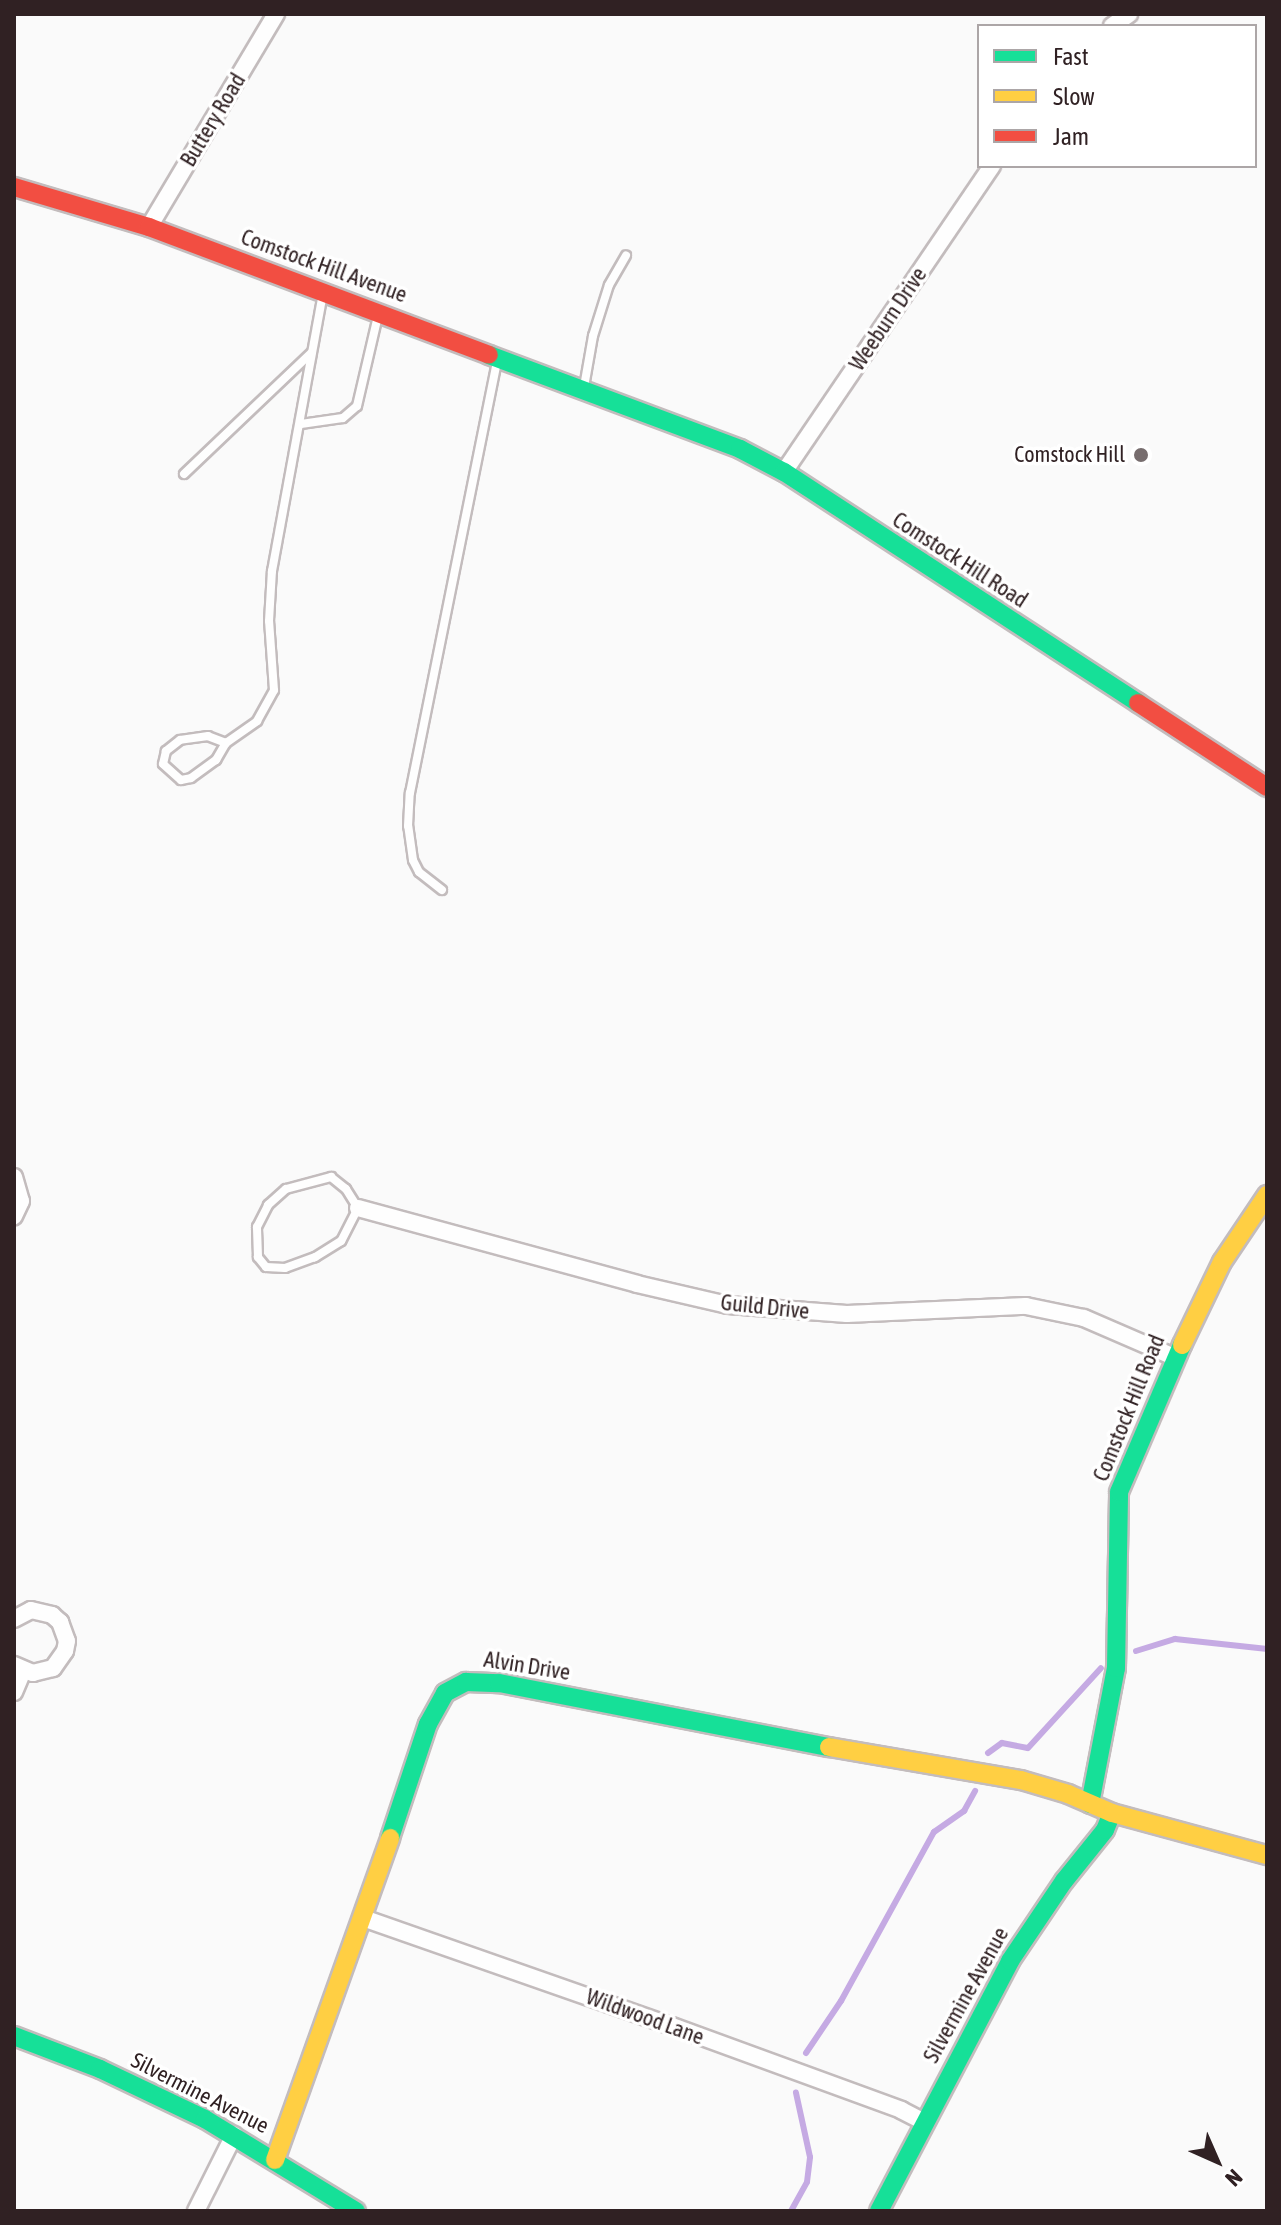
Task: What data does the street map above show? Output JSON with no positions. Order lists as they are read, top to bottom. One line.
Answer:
{"streets":{"street":["Buttery Road","Comstock Hill Avenue","Weeburn Drive","Comstock Hill Road","Guild Drive","Alvin Drive","Silvermine Avenue","Wildwood Lane"]},"crossings":[["Buttery Road","Comstock Hill Avenue"],["Comstock Hill Avenue","Comstock Hill Road"],["Weeburn Drive","Comstock Hill Road"],["Comstock Hill Road","Guild Drive"],["Comstock Hill Road","Alvin Drive"],["Alvin Drive","Silvermine Avenue"],["Alvin Drive","Wildwood Lane"],["Silvermine Avenue","Wildwood Lane"]],"places":["Comstock Hill"],"legend":["Fast","Slow","Jam"],"north":"bottom right"}
